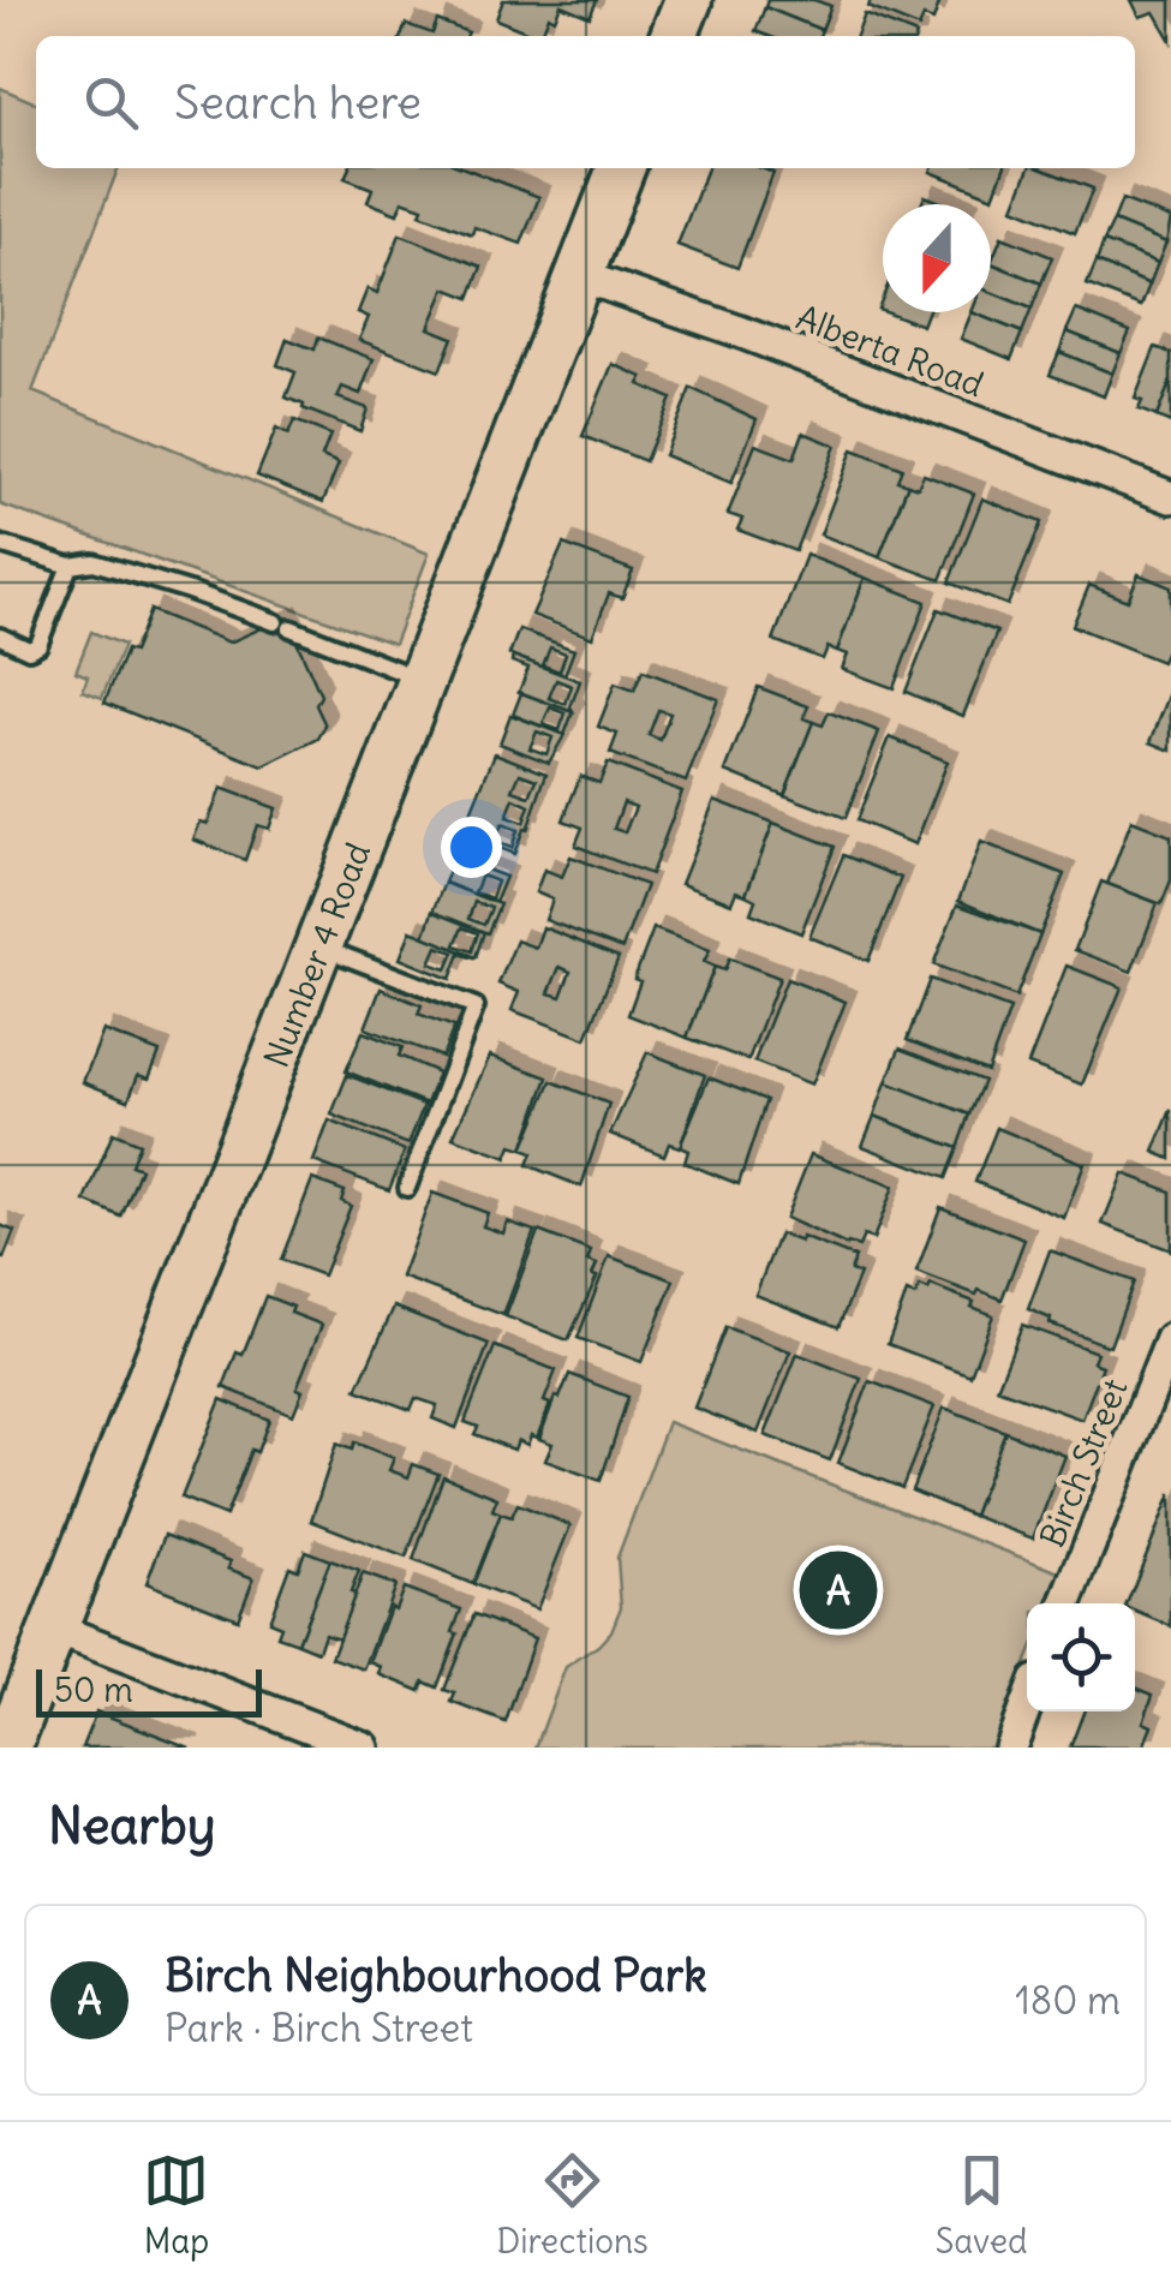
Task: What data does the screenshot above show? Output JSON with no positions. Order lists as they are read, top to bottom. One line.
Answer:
{"streets":{"main road":["Number 4 Road"],"street":["Alberta Road","Birch Street"]},"crossings":[["Alberta Road","Number 4 Road"]],"scale_bar":"50 m","north":"bottom","page":{"search":"Search here","pins":"A","scale":"50 m","heading":"Nearby","list":[{"mark":"A","name":"Birch Neighbourhood Park","note":"Park · Birch Street","value":"180 m"}],"nav":["Map","Directions","Saved"]}}
